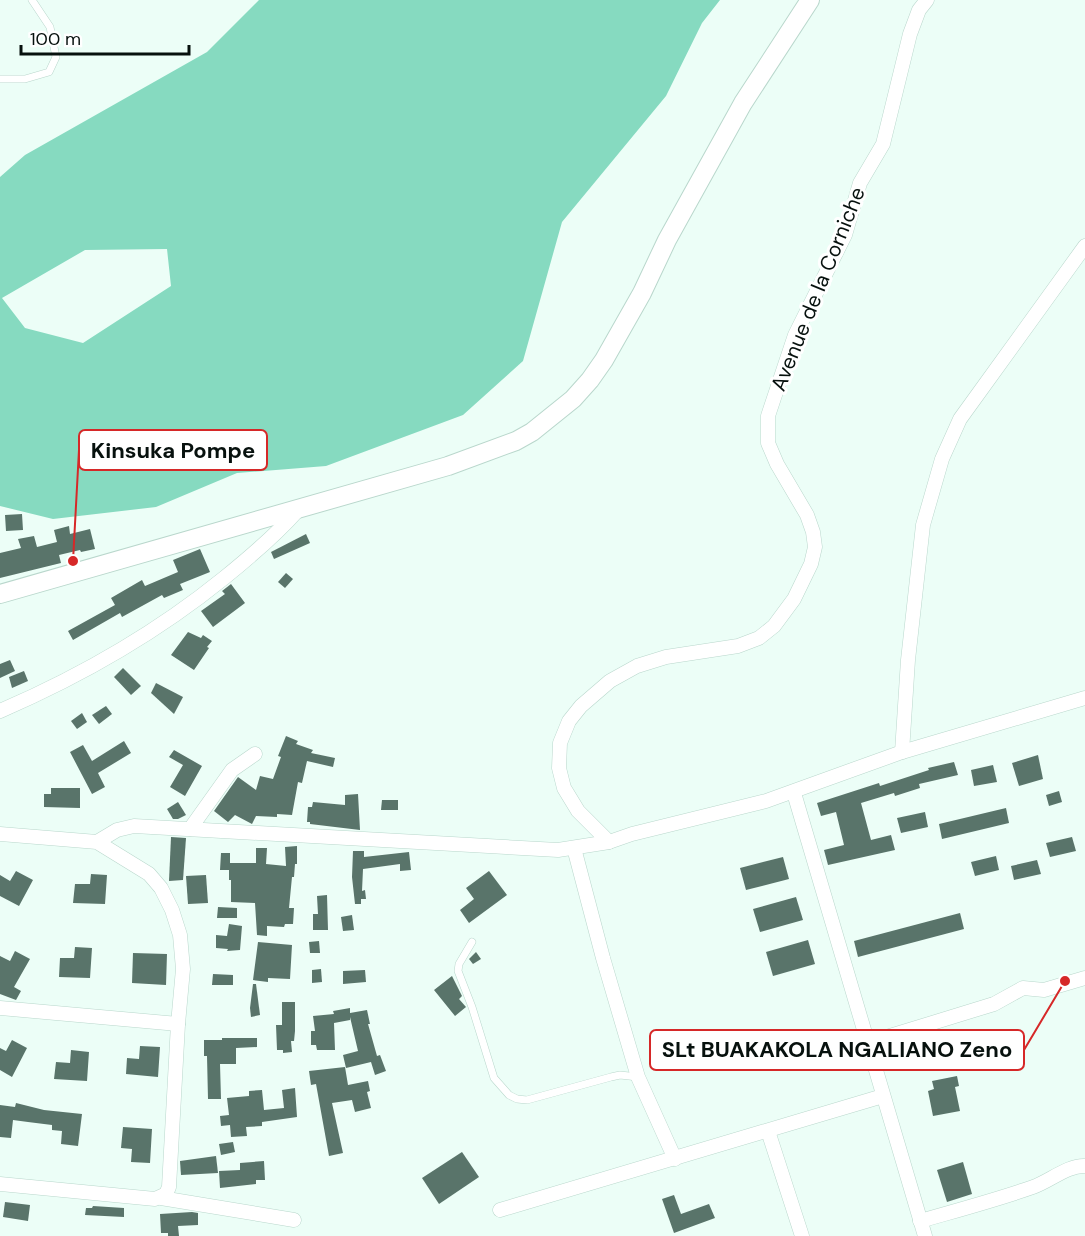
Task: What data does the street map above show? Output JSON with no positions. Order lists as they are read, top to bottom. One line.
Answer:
{"streets":{"street":["Avenue de la Corniche"]},"places":["Kinsuka Pompe","SLt BUAKAKOLA NGALIANO Zeno"],"scale_bar":"100 m"}
